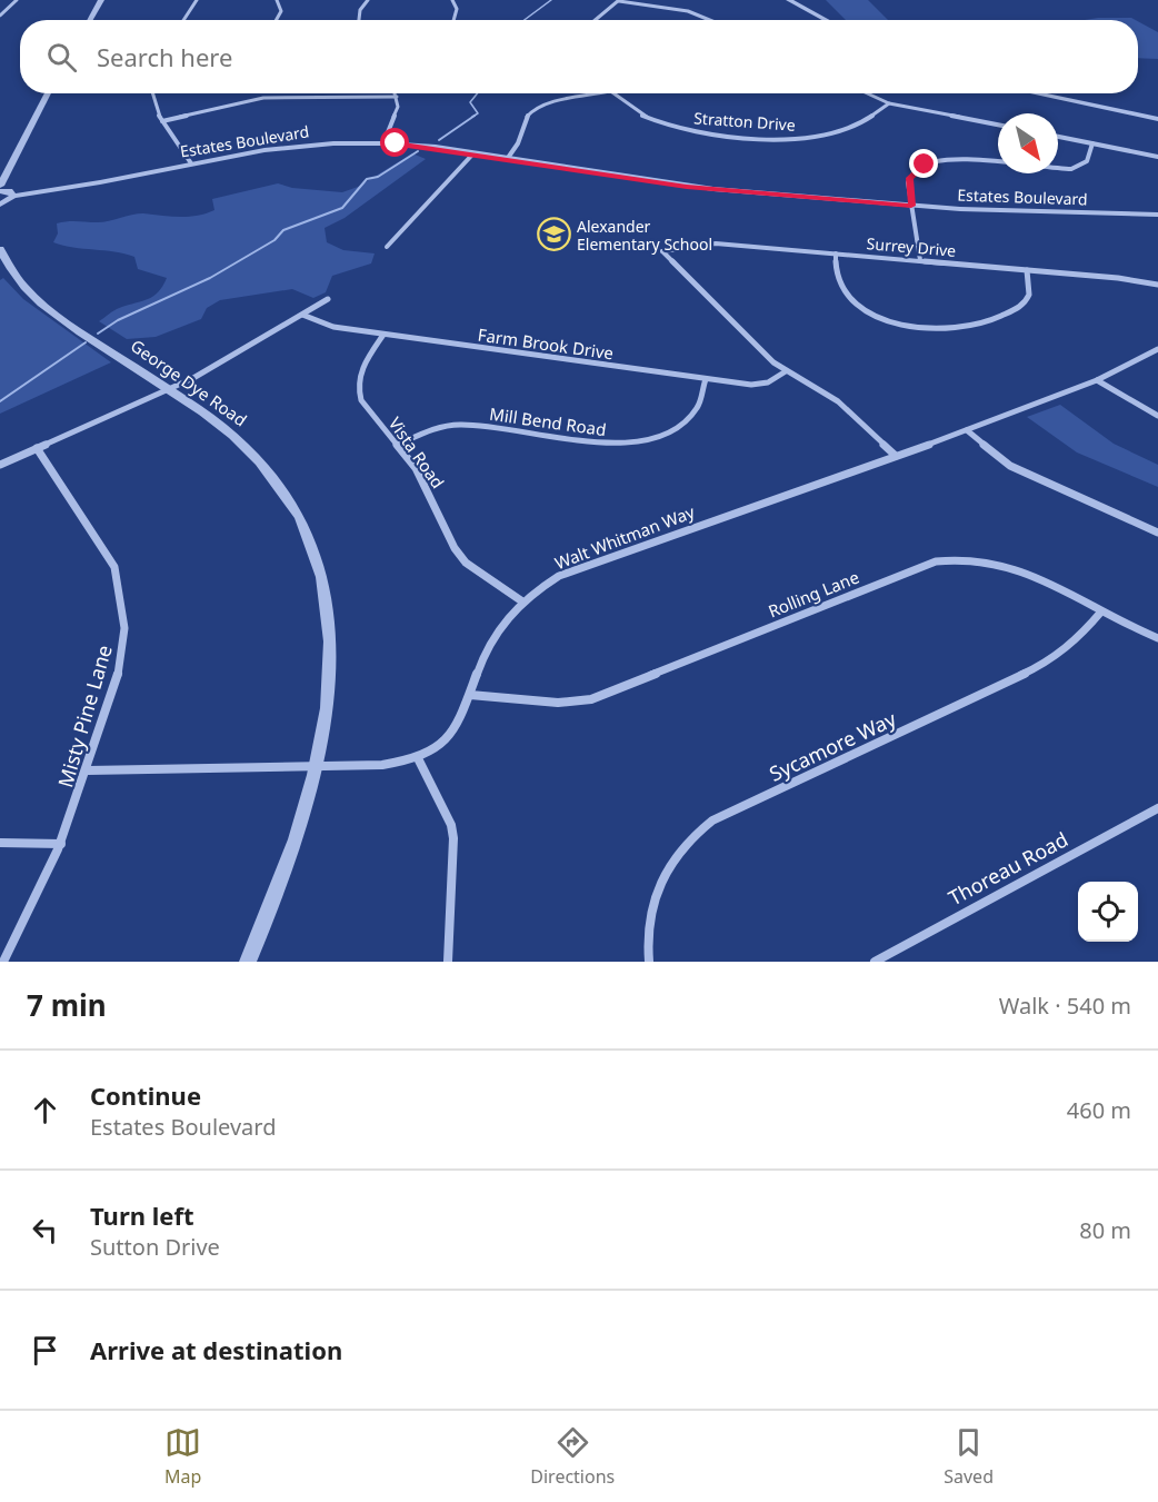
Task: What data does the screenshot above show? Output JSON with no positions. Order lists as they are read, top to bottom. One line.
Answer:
{"streets":{"street":["Stratton Drive","Estates Boulevard","Surrey Drive","Farm Brook Drive","George Dye Road","Mill Bend Road","Vista Road","Walt Whitman Way","Rolling Lane","Misty Pine Lane","Sycamore Way","Thoreau Road"]},"crossings":[["Surrey Drive","Farm Brook Drive"],["Farm Brook Drive","Mill Bend Road"],["Farm Brook Drive","Vista Road"],["George Dye Road","Walt Whitman Way"],["Mill Bend Road","Vista Road"],["Vista Road","Walt Whitman Way"],["Walt Whitman Way","Rolling Lane"],["Walt Whitman Way","Misty Pine Lane"],["Rolling Lane","Sycamore Way"]],"places":{"school or university":["Alexander Elementary School"]},"north":"bottom right","page":{"search":"Search here","heading":["7 min","Walk · 540 m"],"list":[["Continue","Estates Boulevard","460 m"],["Turn left","Sutton Drive","80 m"],"Arrive at destination"],"nav":["Map","Directions","Saved"]}}
